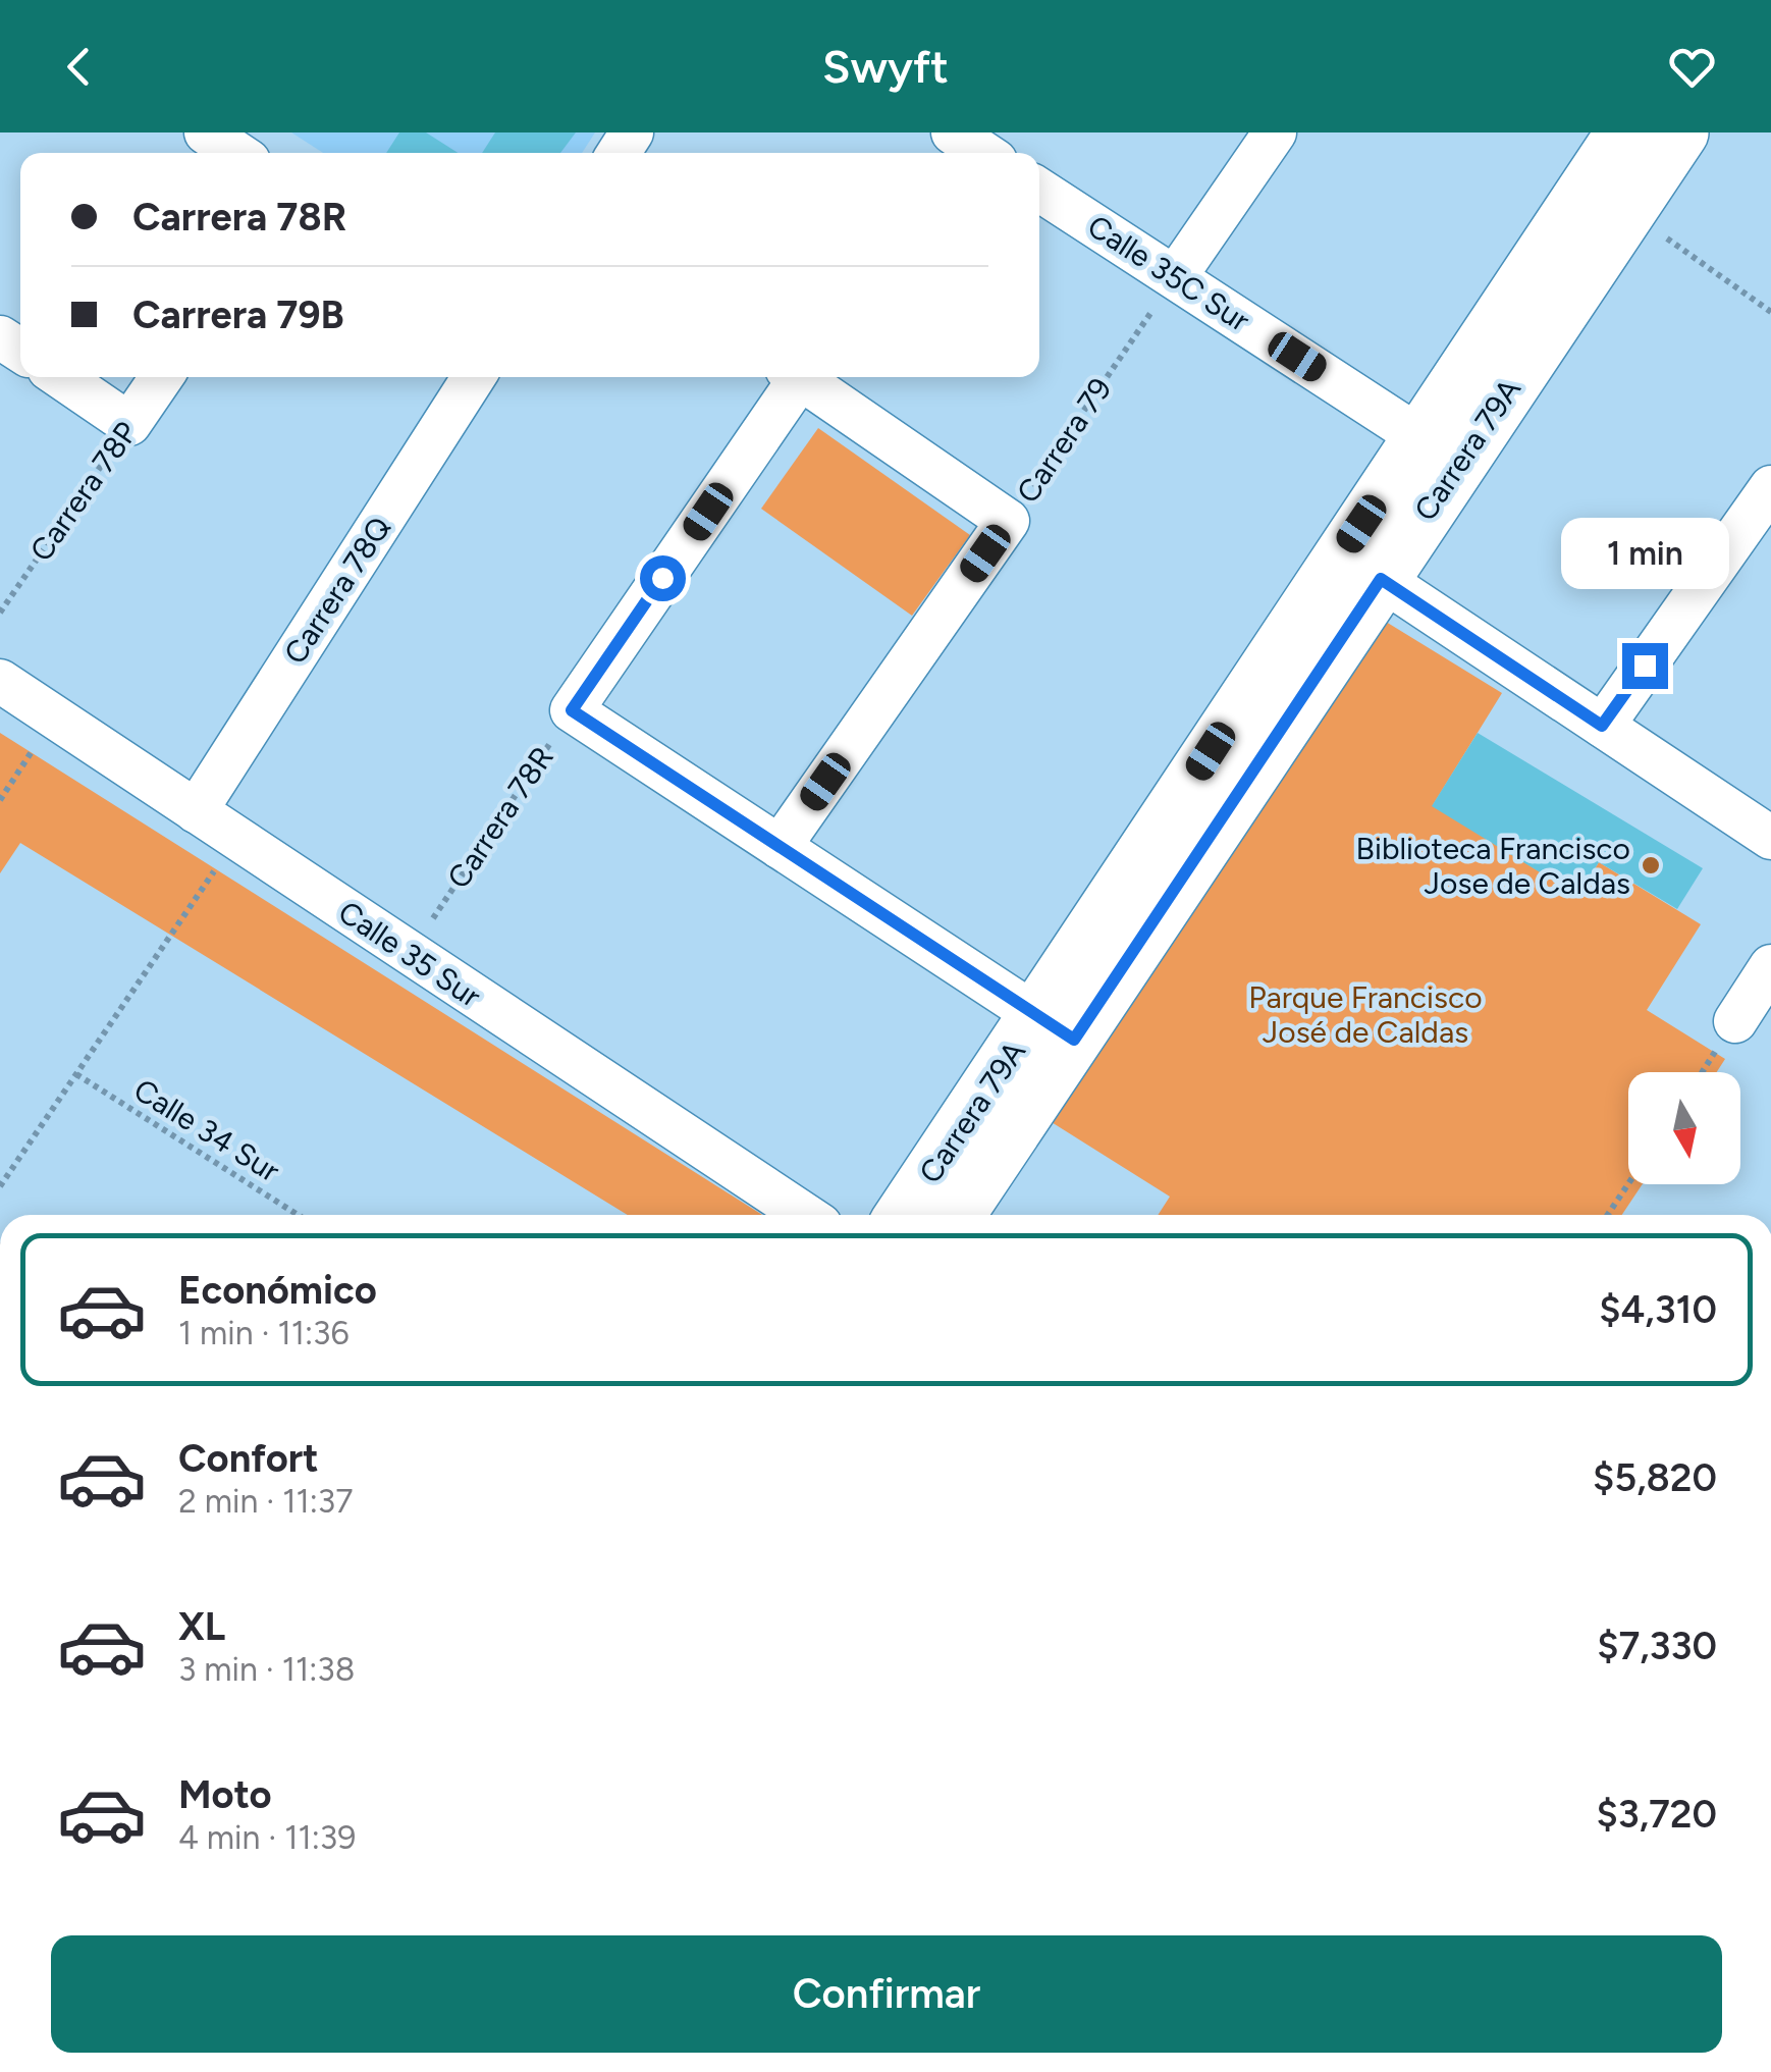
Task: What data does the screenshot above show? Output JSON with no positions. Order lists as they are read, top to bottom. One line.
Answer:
{"streets":{"street":["Calle 35C Sur","Carrera 79","Carrera 79A","Carrera 78P","Carrera 78Q","Calle 35 Sur"],"path":["Carrera 78R","Calle 34 Sur"]},"crossings":[["Calle 35C Sur","Carrera 79"],["Calle 35C Sur","Carrera 79A"],["Carrera 78Q","Calle 35 Sur"],["Carrera 78R","Calle 35 Sur"]],"parks":["Parque Francisco José de Caldas"],"places":["Biblioteca Francisco Jose de Caldas"],"north":"bottom","page":{"header":"Swyft","banner":["Carrera 78R","Carrera 79B"],"bubble":"1 min","list":[{"name":"Económico","note":"1 min · 11:36","value":"$4,310"},{"name":"Confort","note":"2 min · 11:37","value":"$5,820"},{"name":"XL","note":"3 min · 11:38","value":"$7,330"},{"name":"Moto","note":"4 min · 11:39","value":"$3,720"}],"buttons":"Confirmar"}}
